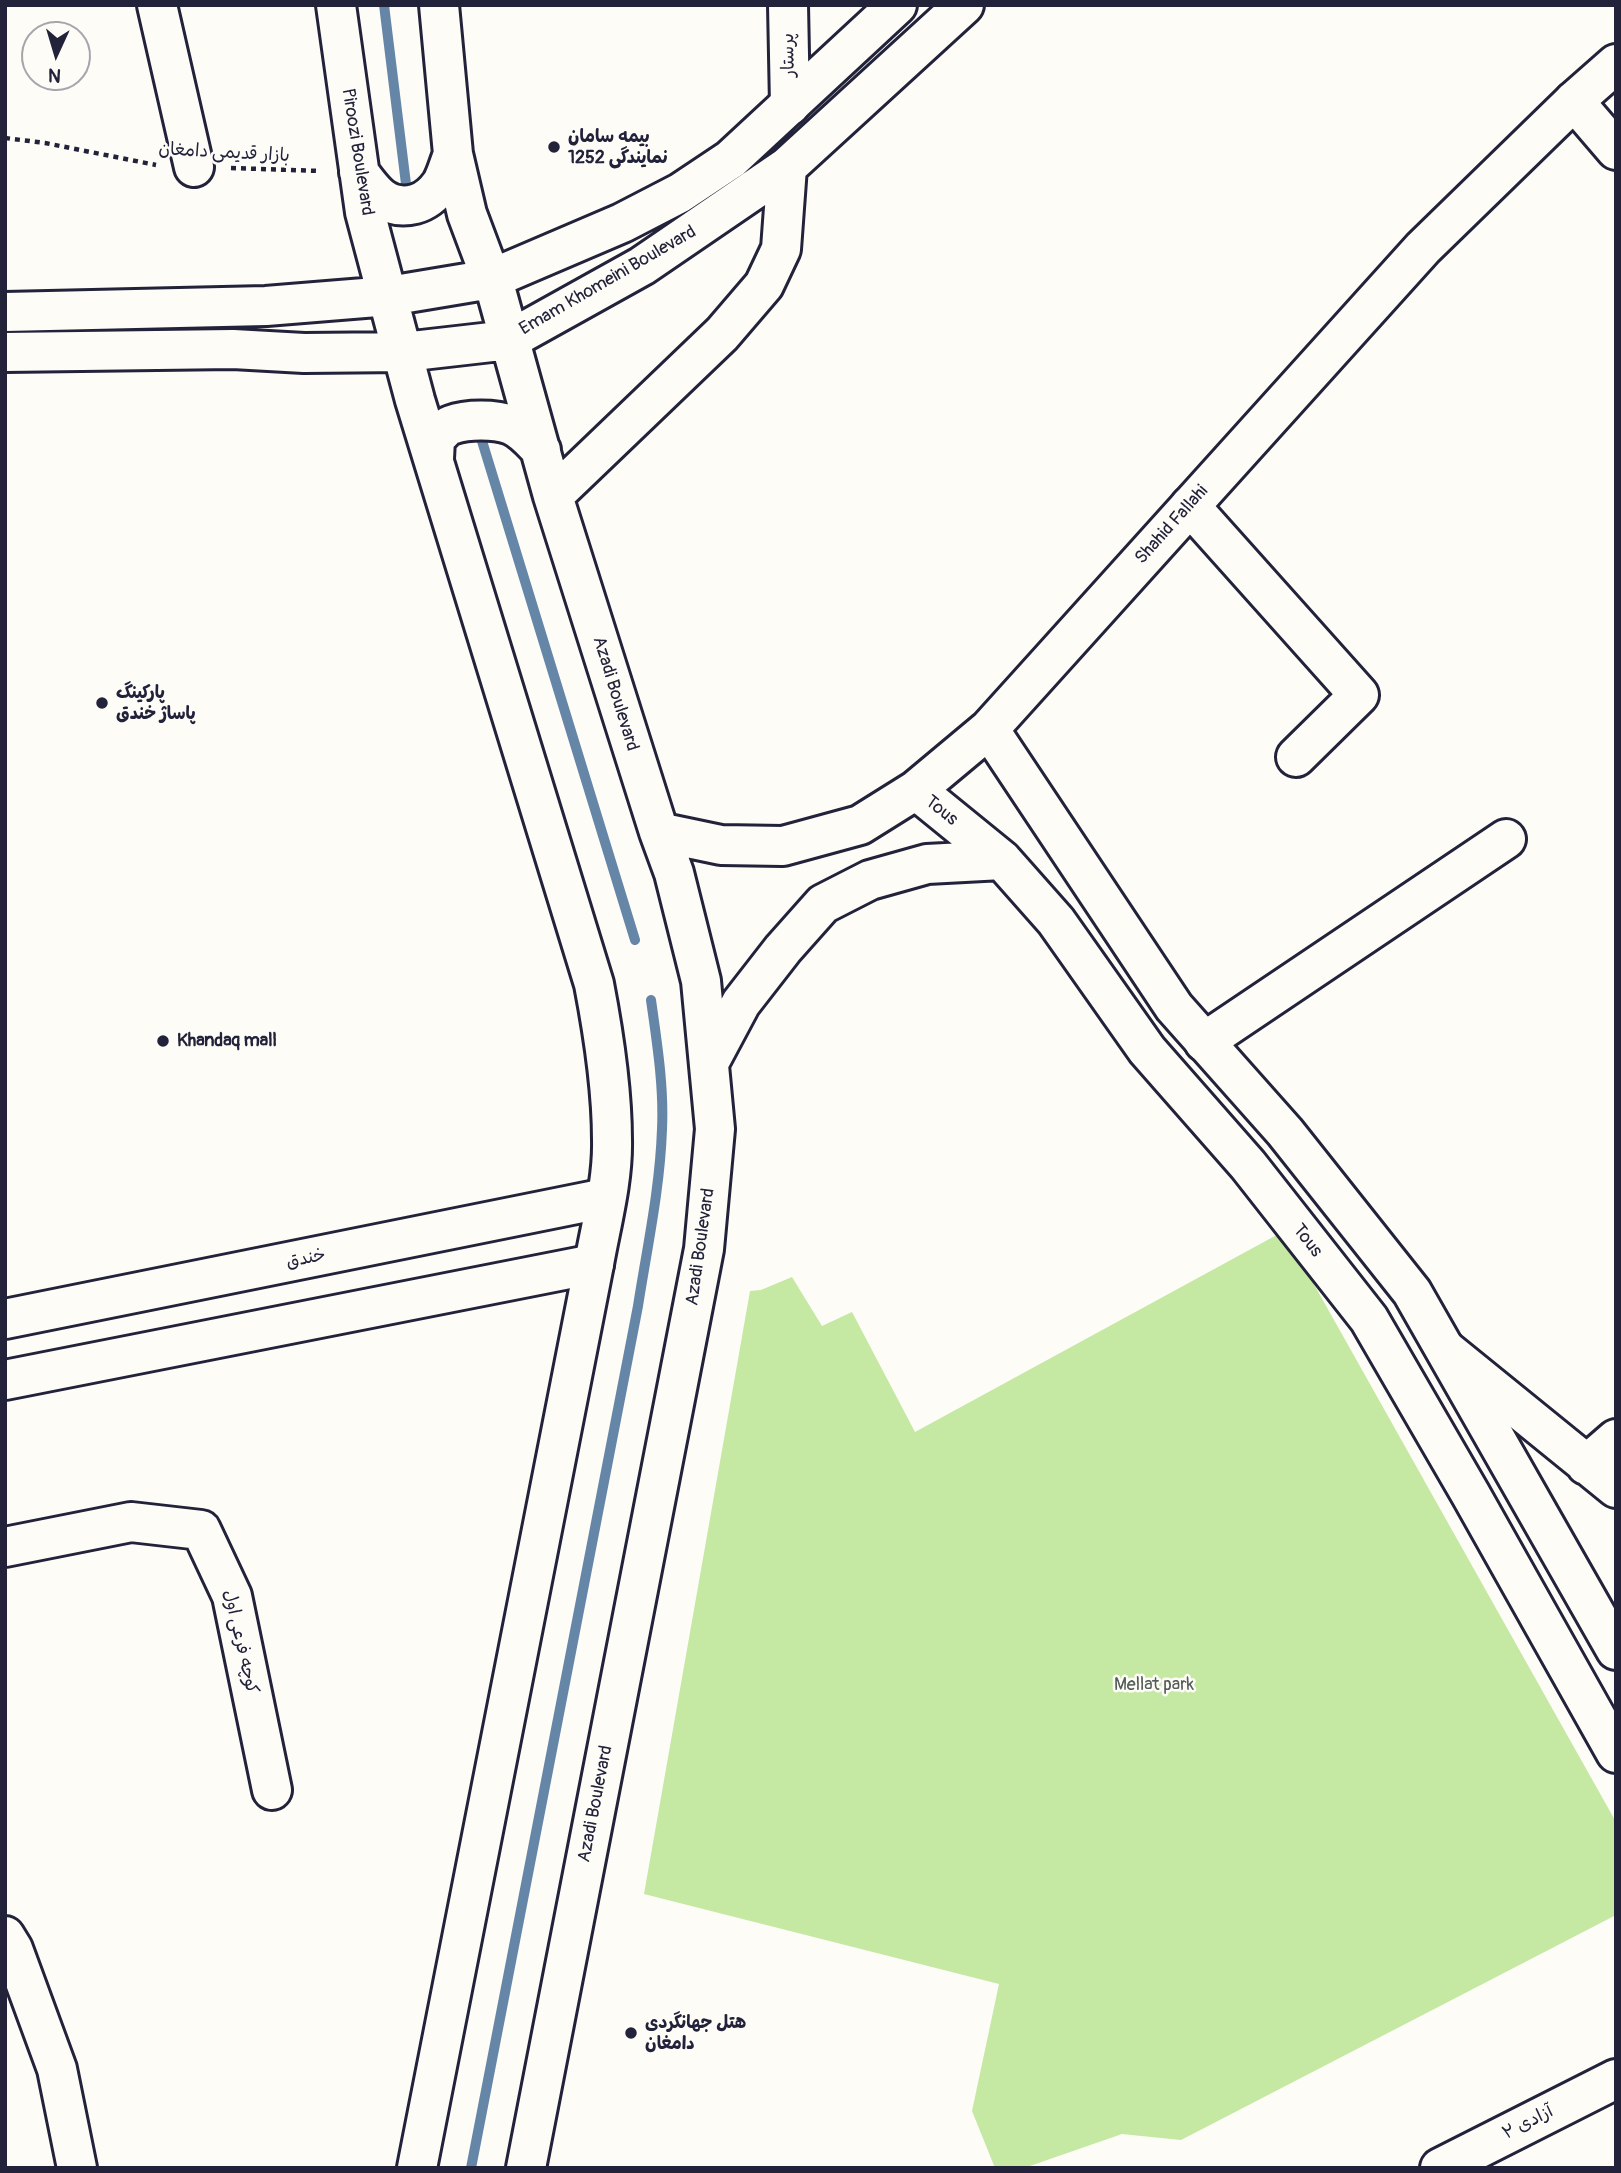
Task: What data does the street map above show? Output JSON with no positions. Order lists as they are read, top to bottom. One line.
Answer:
{"streets":{"street":["پرستار","Piroozi Boulevard","Emam Khomeini Boulevard","Shahid Fallahi","Azadi Boulevard","Tous","خندق","کوچه فرعی اول","آزادی ۲"],"path":["بازار قدیمی دامغان"]},"crossings":[["Piroozi Boulevard","بازار قدیمی دامغان"],["Piroozi Boulevard","Emam Khomeini Boulevard"],["Emam Khomeini Boulevard","Azadi Boulevard"],["Shahid Fallahi","Azadi Boulevard"],["Shahid Fallahi","Tous"]],"parks":["Mellat park"],"places":["بیمه سامان نمایندگی 1252","پارکینگ پاساژ خندق","Khandaq mall","هتل جهانگردى دامغان"],"north":"bottom"}
